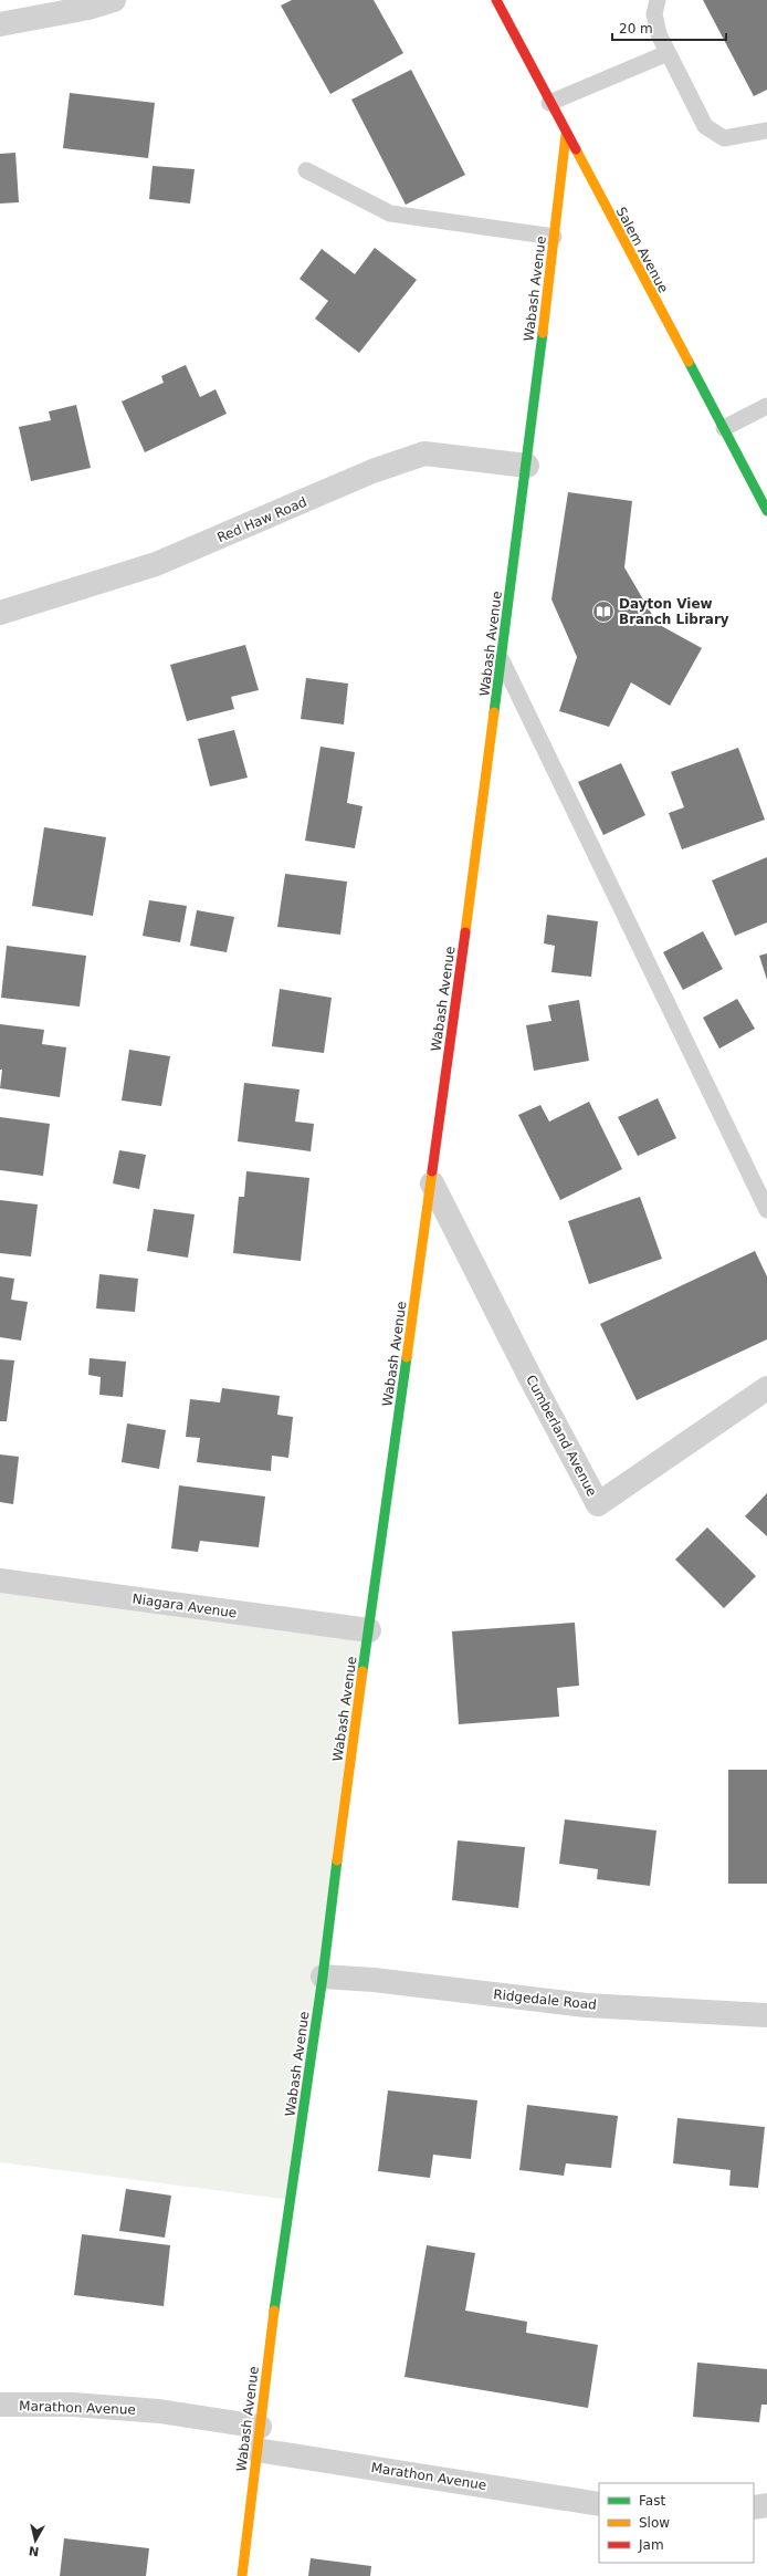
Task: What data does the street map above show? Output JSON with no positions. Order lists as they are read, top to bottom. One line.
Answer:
{"streets":{"street":["Salem Avenue","Wabash Avenue","Red Haw Road","Cumberland Avenue","Niagara Avenue","Ridgedale Road","Marathon Avenue"]},"crossings":[["Salem Avenue","Wabash Avenue"],["Wabash Avenue","Red Haw Road"],["Wabash Avenue","Cumberland Avenue"],["Wabash Avenue","Niagara Avenue"],["Wabash Avenue","Ridgedale Road"],["Wabash Avenue","Marathon Avenue"]],"places":{"library":["Dayton View Branch Library"]},"legend":["Fast","Slow","Jam"],"scale_bar":"20 m","north":"bottom"}
